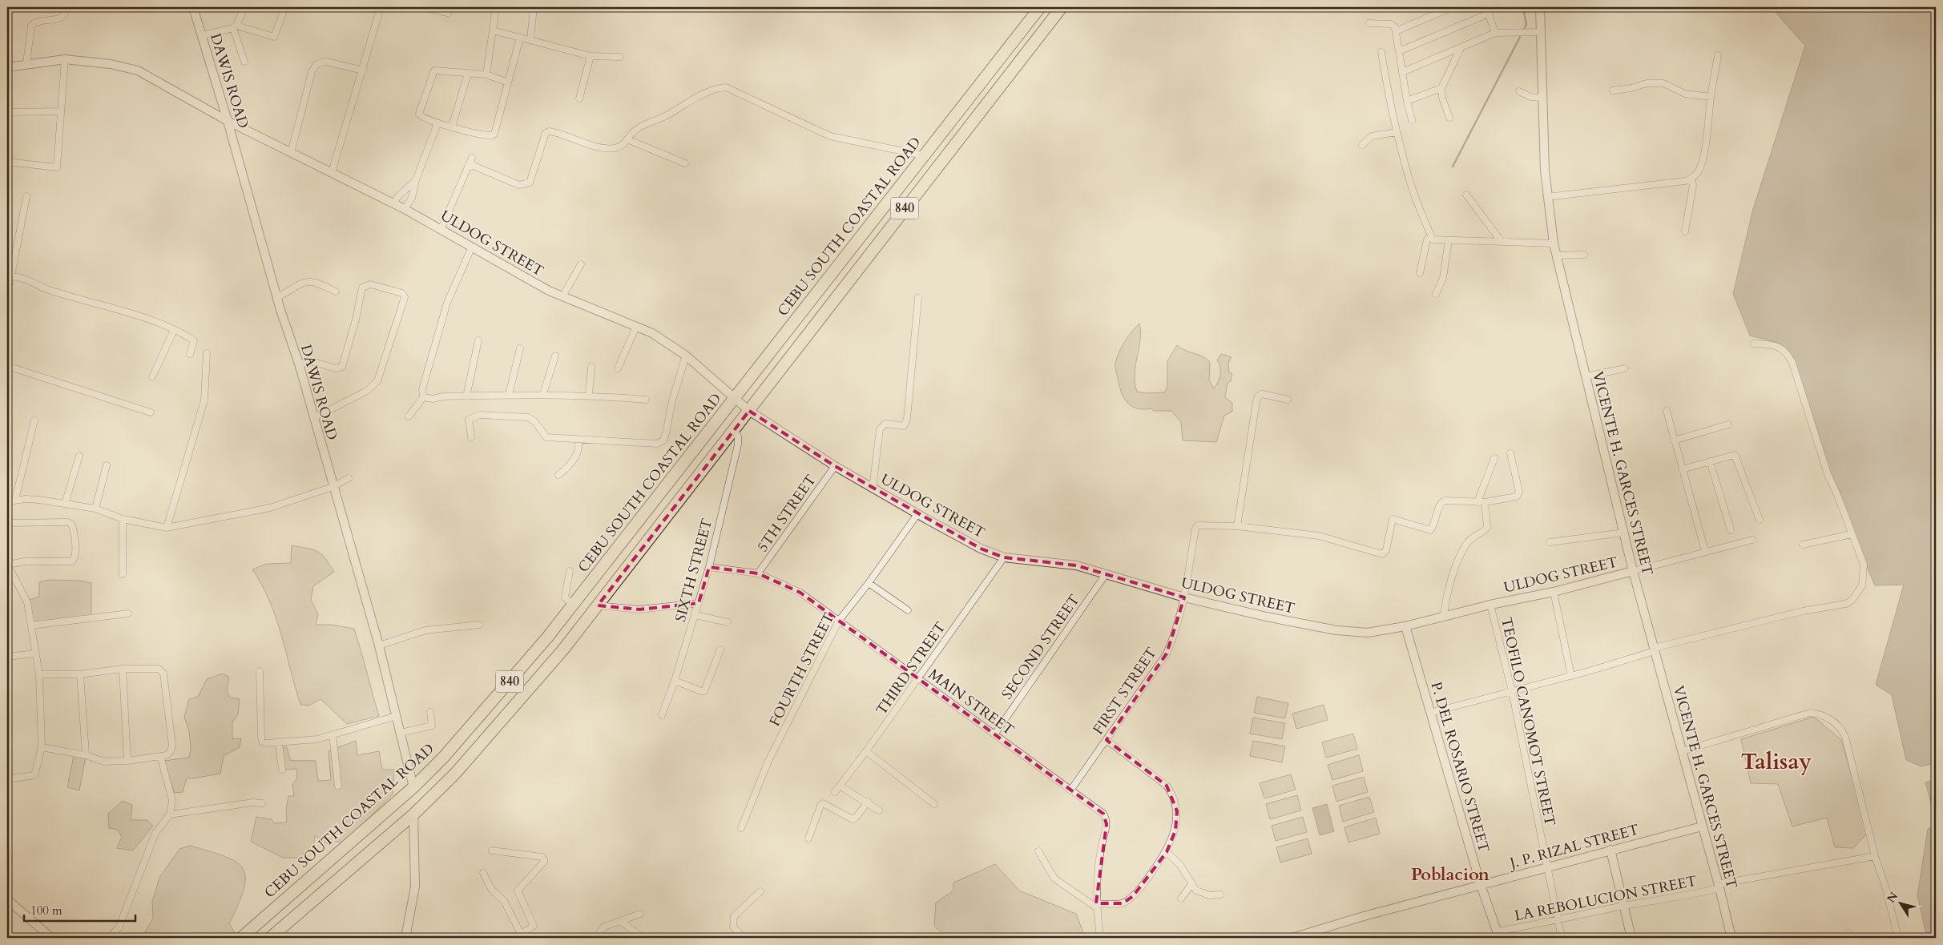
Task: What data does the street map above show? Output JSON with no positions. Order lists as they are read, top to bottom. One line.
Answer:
{"streets":{"highway":["840","CEBU SOUTH COASTAL ROAD"],"street":["DAWIS ROAD","ULDOG STREET","VICENTE H. GARCES STREET","5TH STREET","SIXTH STREET","SECOND STREET","THIRD STREET","FOURTH STREET","FIRST STREET","MAIN STREET","TEOFILO CANOMOT STREET","P. DEL ROSARIO STREET","J. P. RIZAL STREET","LA REBOLUCION STREET"]},"crossings":[["DAWIS ROAD","CEBU SOUTH COASTAL ROAD"],["DAWIS ROAD","ULDOG STREET"],["840","ULDOG STREET"],["840","SIXTH STREET"],["CEBU SOUTH COASTAL ROAD","ULDOG STREET"],["ULDOG STREET","VICENTE H. GARCES STREET"],["ULDOG STREET","5TH STREET"],["ULDOG STREET","SECOND STREET"],["ULDOG STREET","THIRD STREET"],["ULDOG STREET","FOURTH STREET"],["ULDOG STREET","FIRST STREET"],["ULDOG STREET","TEOFILO CANOMOT STREET"],["ULDOG STREET","P. DEL ROSARIO STREET"],["VICENTE H. GARCES STREET","J. P. RIZAL STREET"],["VICENTE H. GARCES STREET","LA REBOLUCION STREET"],["5TH STREET","MAIN STREET"],["SIXTH STREET","MAIN STREET"],["SECOND STREET","MAIN STREET"],["THIRD STREET","MAIN STREET"],["FOURTH STREET","MAIN STREET"],["FIRST STREET","MAIN STREET"],["TEOFILO CANOMOT STREET","J. P. RIZAL STREET"],["TEOFILO CANOMOT STREET","LA REBOLUCION STREET"],["P. DEL ROSARIO STREET","J. P. RIZAL STREET"],["P. DEL ROSARIO STREET","LA REBOLUCION STREET"]],"districts":["Talisay","Poblacion"],"scale_bar":"100 m","north":"top left"}
